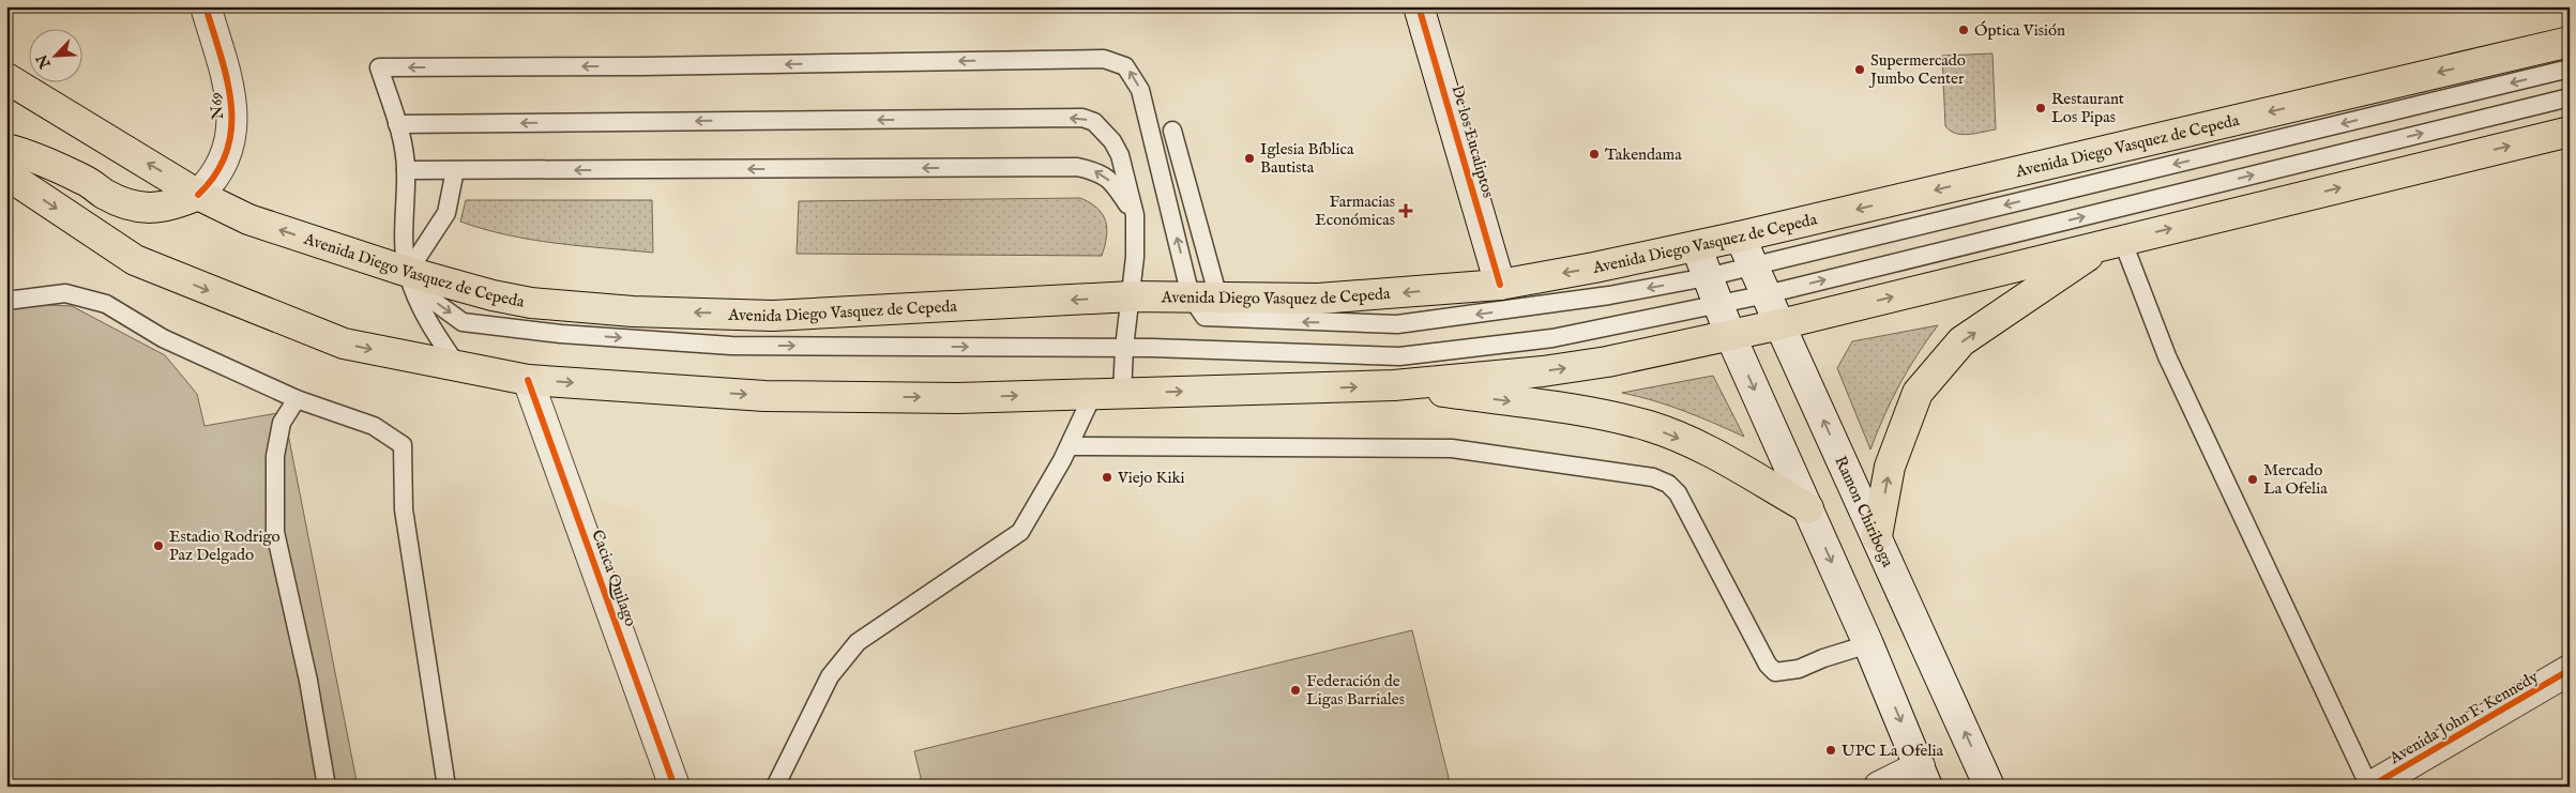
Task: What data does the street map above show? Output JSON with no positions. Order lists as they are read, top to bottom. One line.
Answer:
{"streets":{"main road":["Avenida Diego Vasquez de Cepeda"],"street":["N69","De los Eucaliptos","Ramon Chiriboga","Cacica Quilago","Avenida John F. Kennedy"]},"crossings":[["N69","Avenida Diego Vasquez de Cepeda"],["De los Eucaliptos","Avenida Diego Vasquez de Cepeda"],["Avenida Diego Vasquez de Cepeda","Ramon Chiriboga"]],"places":{"other":["Óptica Visión","Supermercado Jumbo Center","Restaurant Los Pipas","Takendama","Iglesia Bíblica Bautista","Viejo Kiki","Mercado La Ofelia","Estadio Rodrigo Paz Delgado","Federación de Ligas Barriales","UPC La Ofelia"],"health":["Farmacias Económicas"]},"north":"bottom left"}
